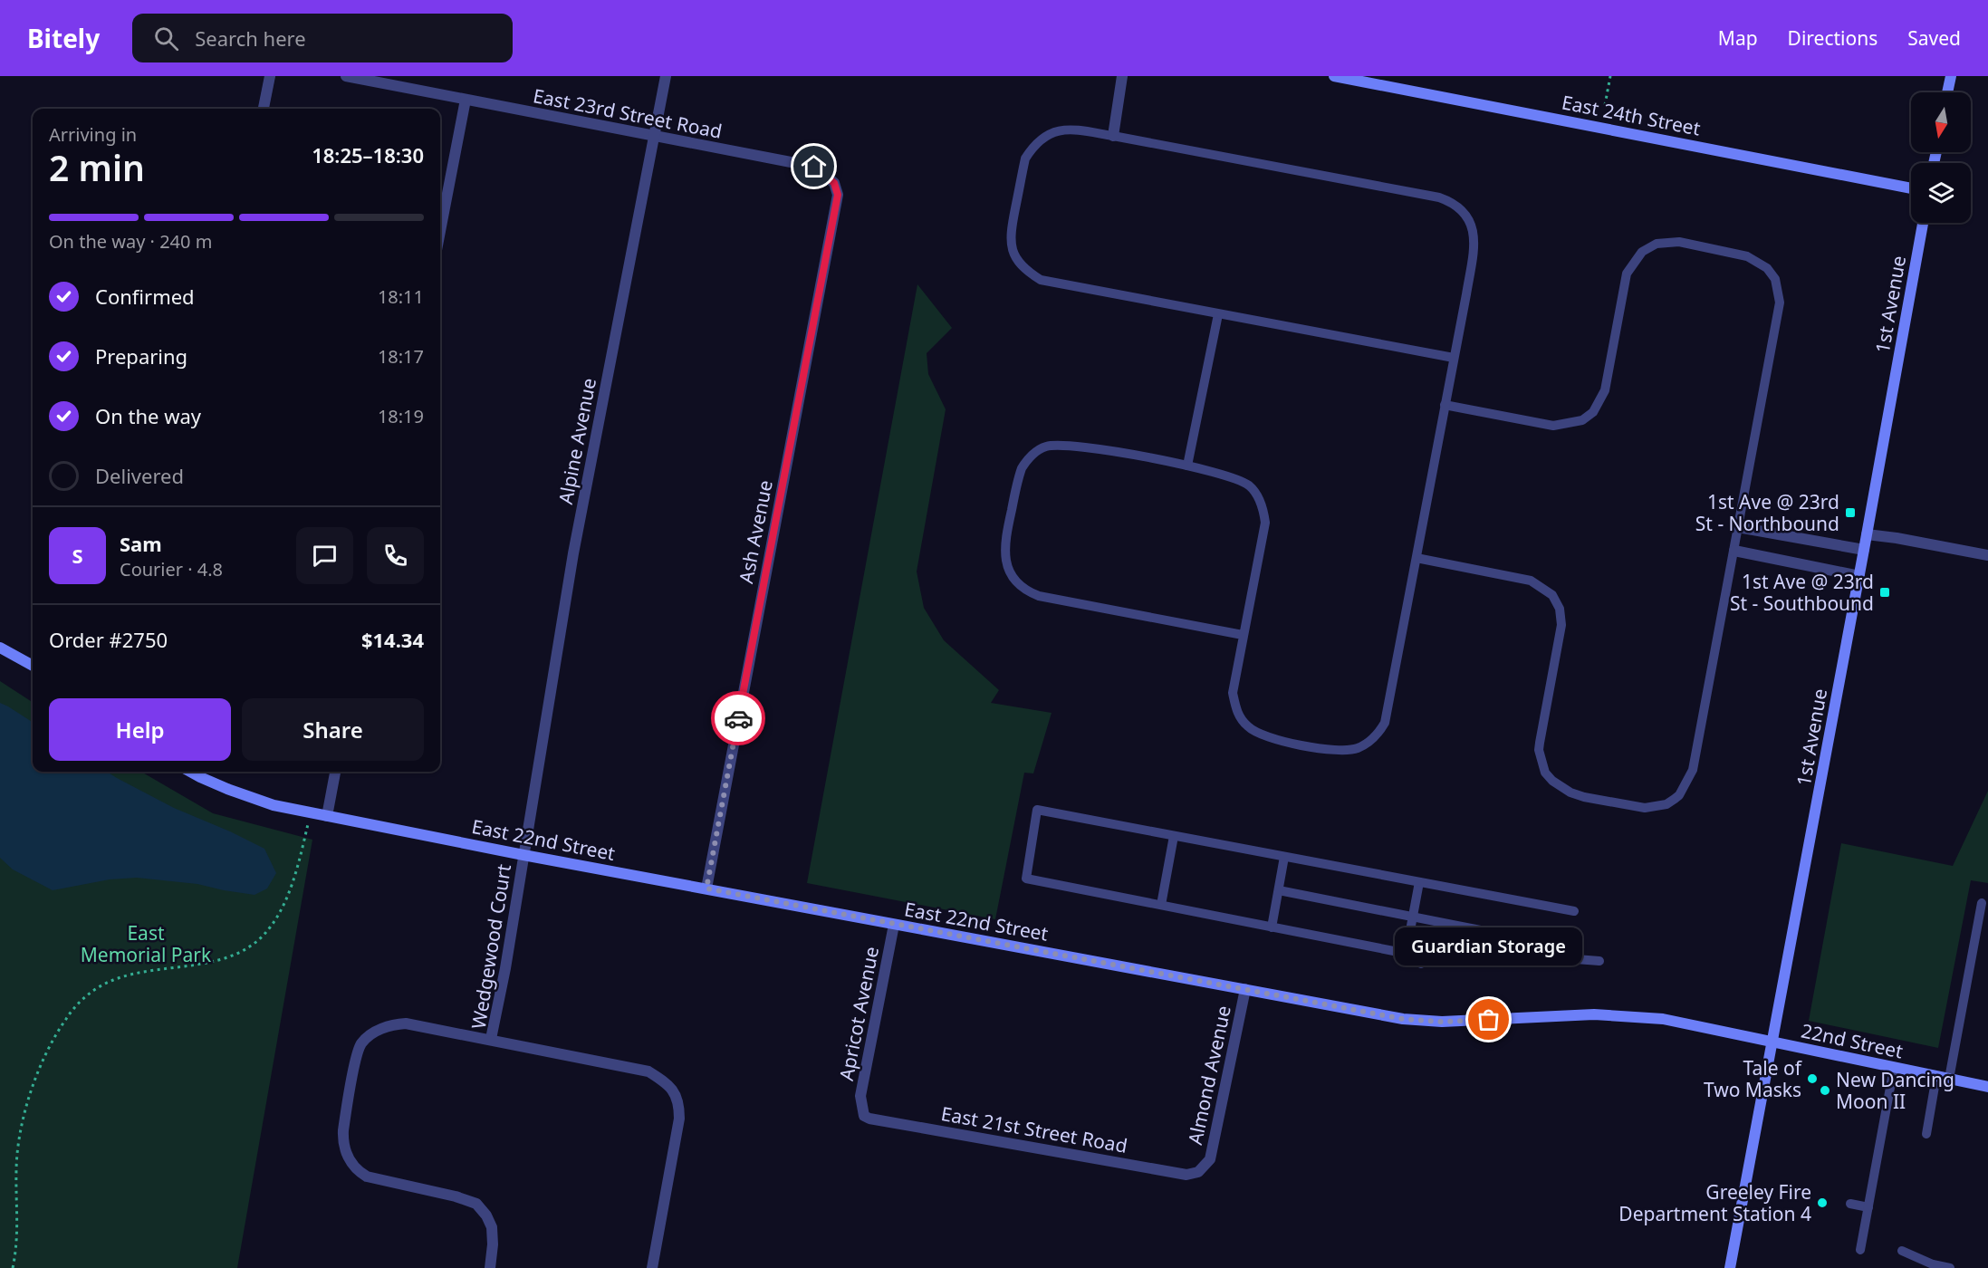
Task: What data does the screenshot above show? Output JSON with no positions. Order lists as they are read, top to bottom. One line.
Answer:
{"streets":{"street":["East 23rd Street Road","East 24th Street","1st Avenue","Alpine Avenue","Ash Avenue","East 22nd Street","Wedgewood Court","Apricot Avenue","22nd Street","Almond Avenue","East 21st Street Road"]},"crossings":[["East 23rd Street Road","Alpine Avenue"],["East 23rd Street Road","Ash Avenue"],["1st Avenue","East 22nd Street"],["1st Avenue","22nd Street"],["Alpine Avenue","Wedgewood Court"],["Ash Avenue","East 22nd Street"],["East 22nd Street","Wedgewood Court"],["East 22nd Street","Apricot Avenue"],["East 22nd Street","22nd Street"],["East 22nd Street","Almond Avenue"],["Apricot Avenue","East 21st Street Road"],["Almond Avenue","East 21st Street Road"]],"parks":["East Memorial Park"],"places":{"transit":["1st Ave @ 23rd St - Northbound","1st Ave @ 23rd St - Southbound"],"other":["Guardian Storage","Tale of Two Masks","New Dancing Moon II","Greeley Fire Department Station 4"]},"north":"bottom","page":{"header":"Bitely","search":"Search here","nav":["Map","Directions","Saved"],"heading":["2 min","Arriving in","18:25–18:30"],"panel":["Sam","Courier · 4.8","Order #2750","$14.34"],"bar":"On the way · 240 m","list":[["Confirmed","18:11"],["Preparing","18:17"],["On the way","18:19"],"Delivered"],"round":"S","buttons":["Help","Share"],"bubble":"Guardian Storage"}}
